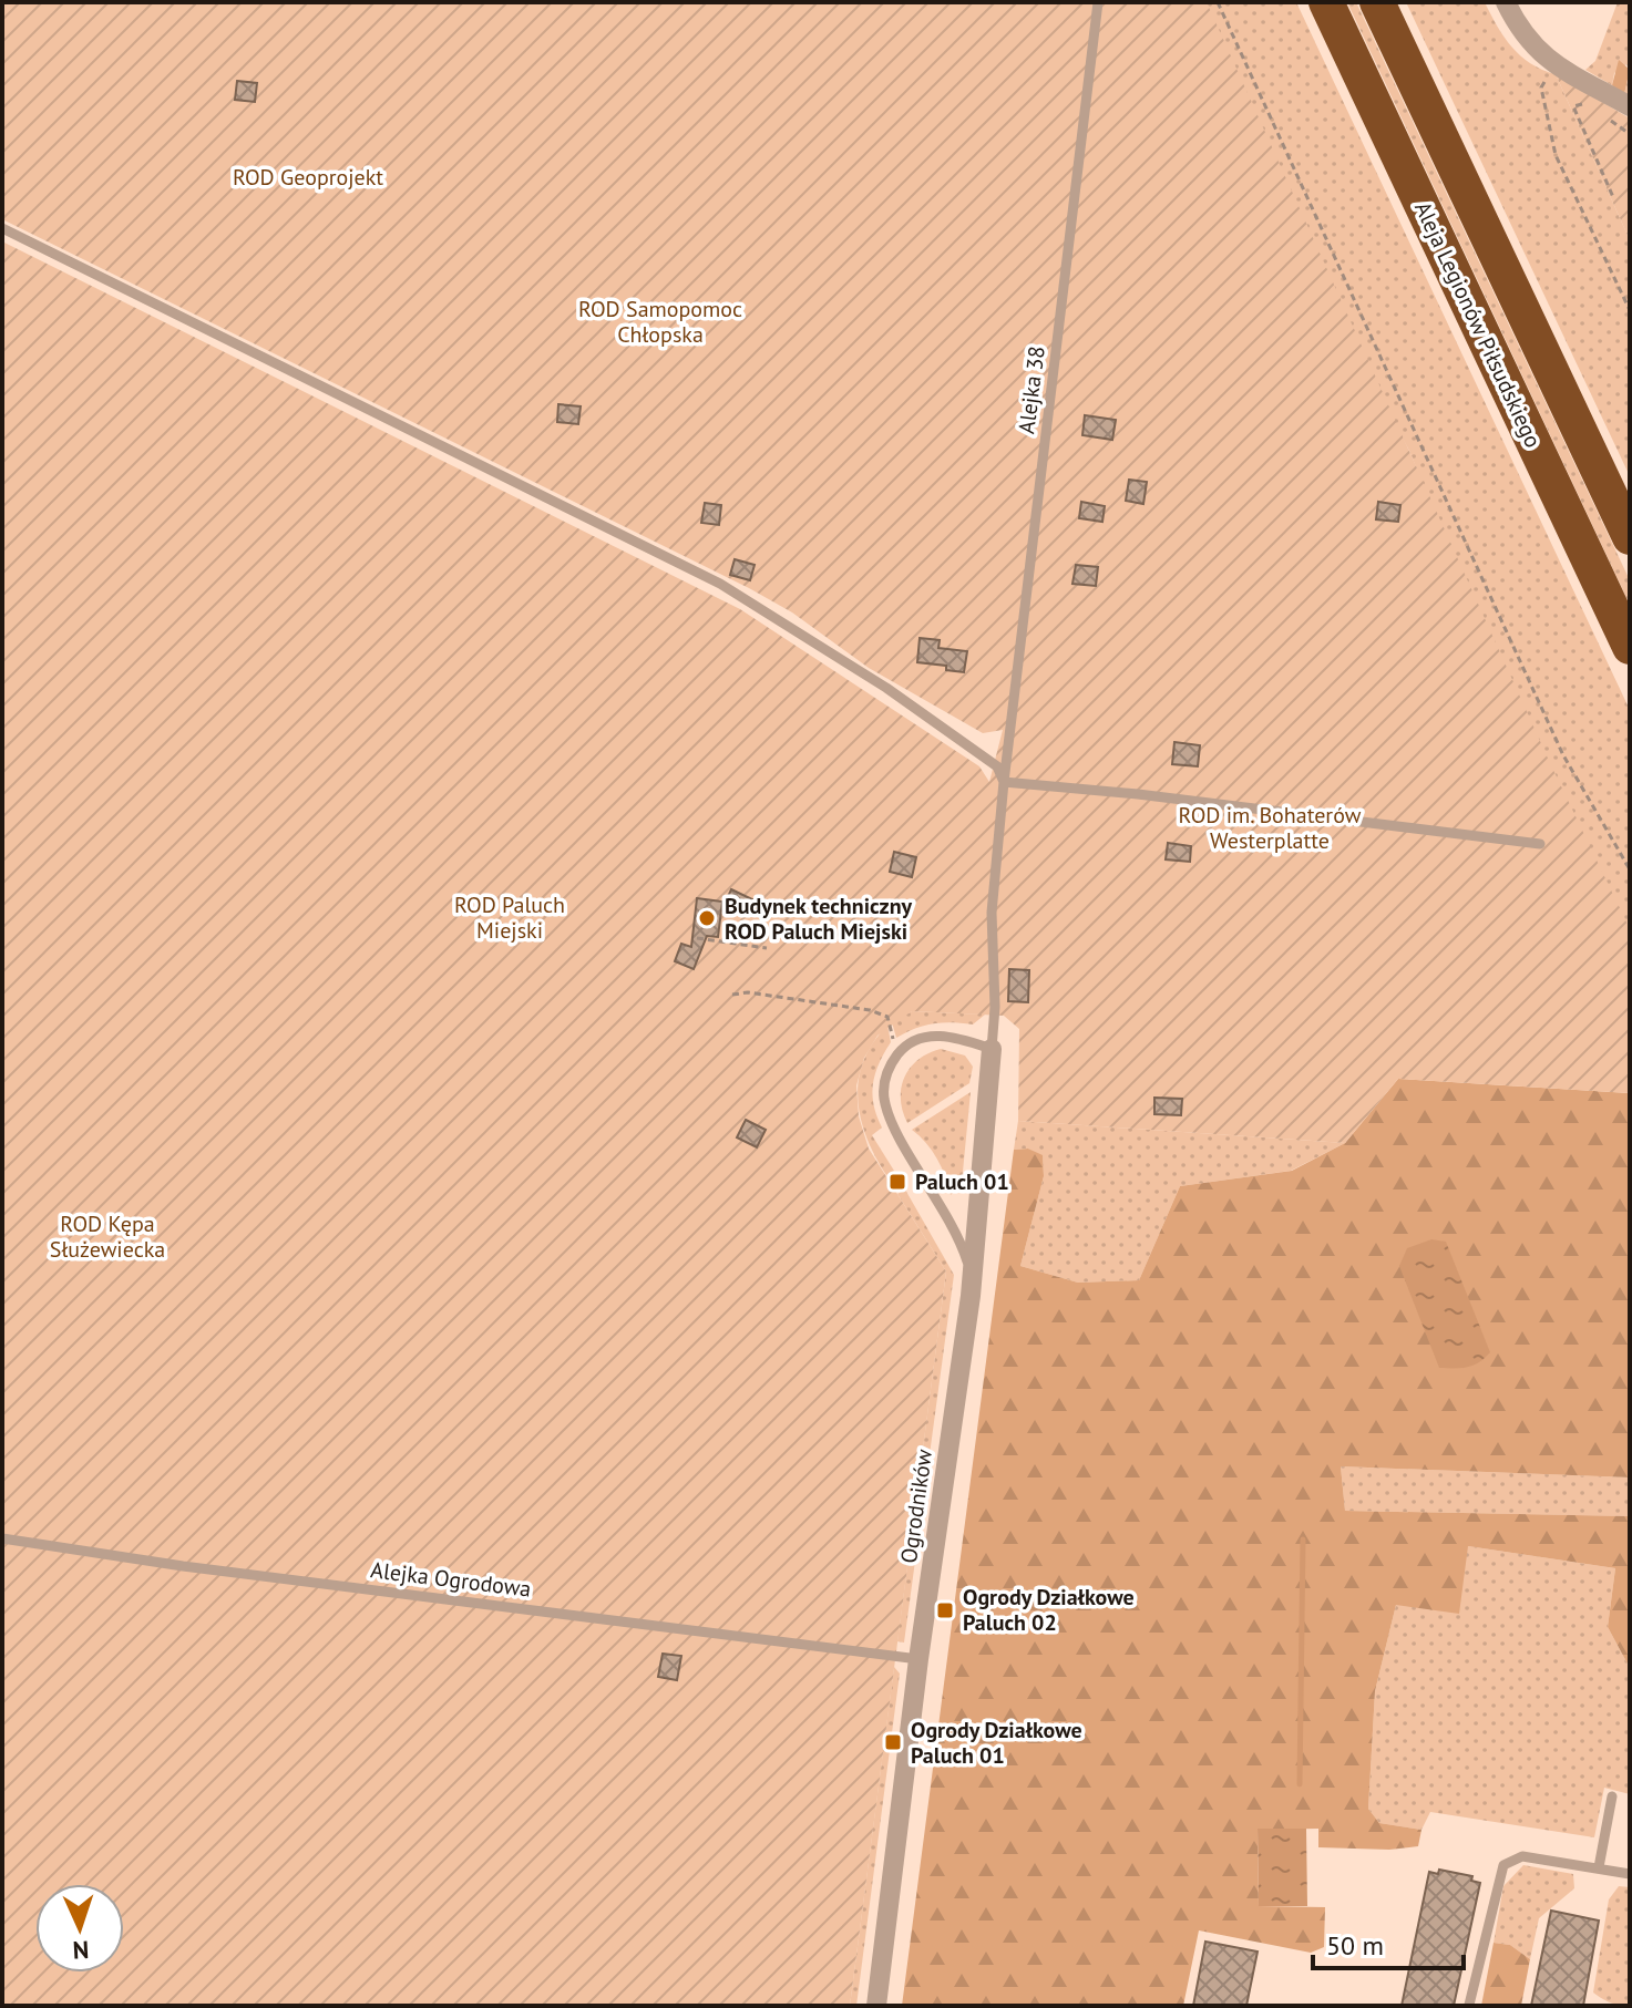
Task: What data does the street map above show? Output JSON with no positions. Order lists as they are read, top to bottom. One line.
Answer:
{"streets":{"highway":["Aleja Legionów Piłsudskiego"],"street":["Ogrodników"],"lane":["Alejka 38","Alejka Ogrodowa"]},"crossings":[["Alejka 38","Ogrodników"],["Ogrodników","Alejka Ogrodowa"]],"parks":["ROD Geoprojekt","ROD Samopomoc Chłopska","ROD im. Bohaterów Westerplatte","ROD Paluch Miejski","ROD Kępa Służewiecka"],"places":{"other":["Budynek techniczny ROD Paluch Miejski"],"transit":["Paluch 01","Ogrody Działkowe Paluch 02","Ogrody Działkowe Paluch 01"]},"scale_bar":"50 m","north":"bottom"}
